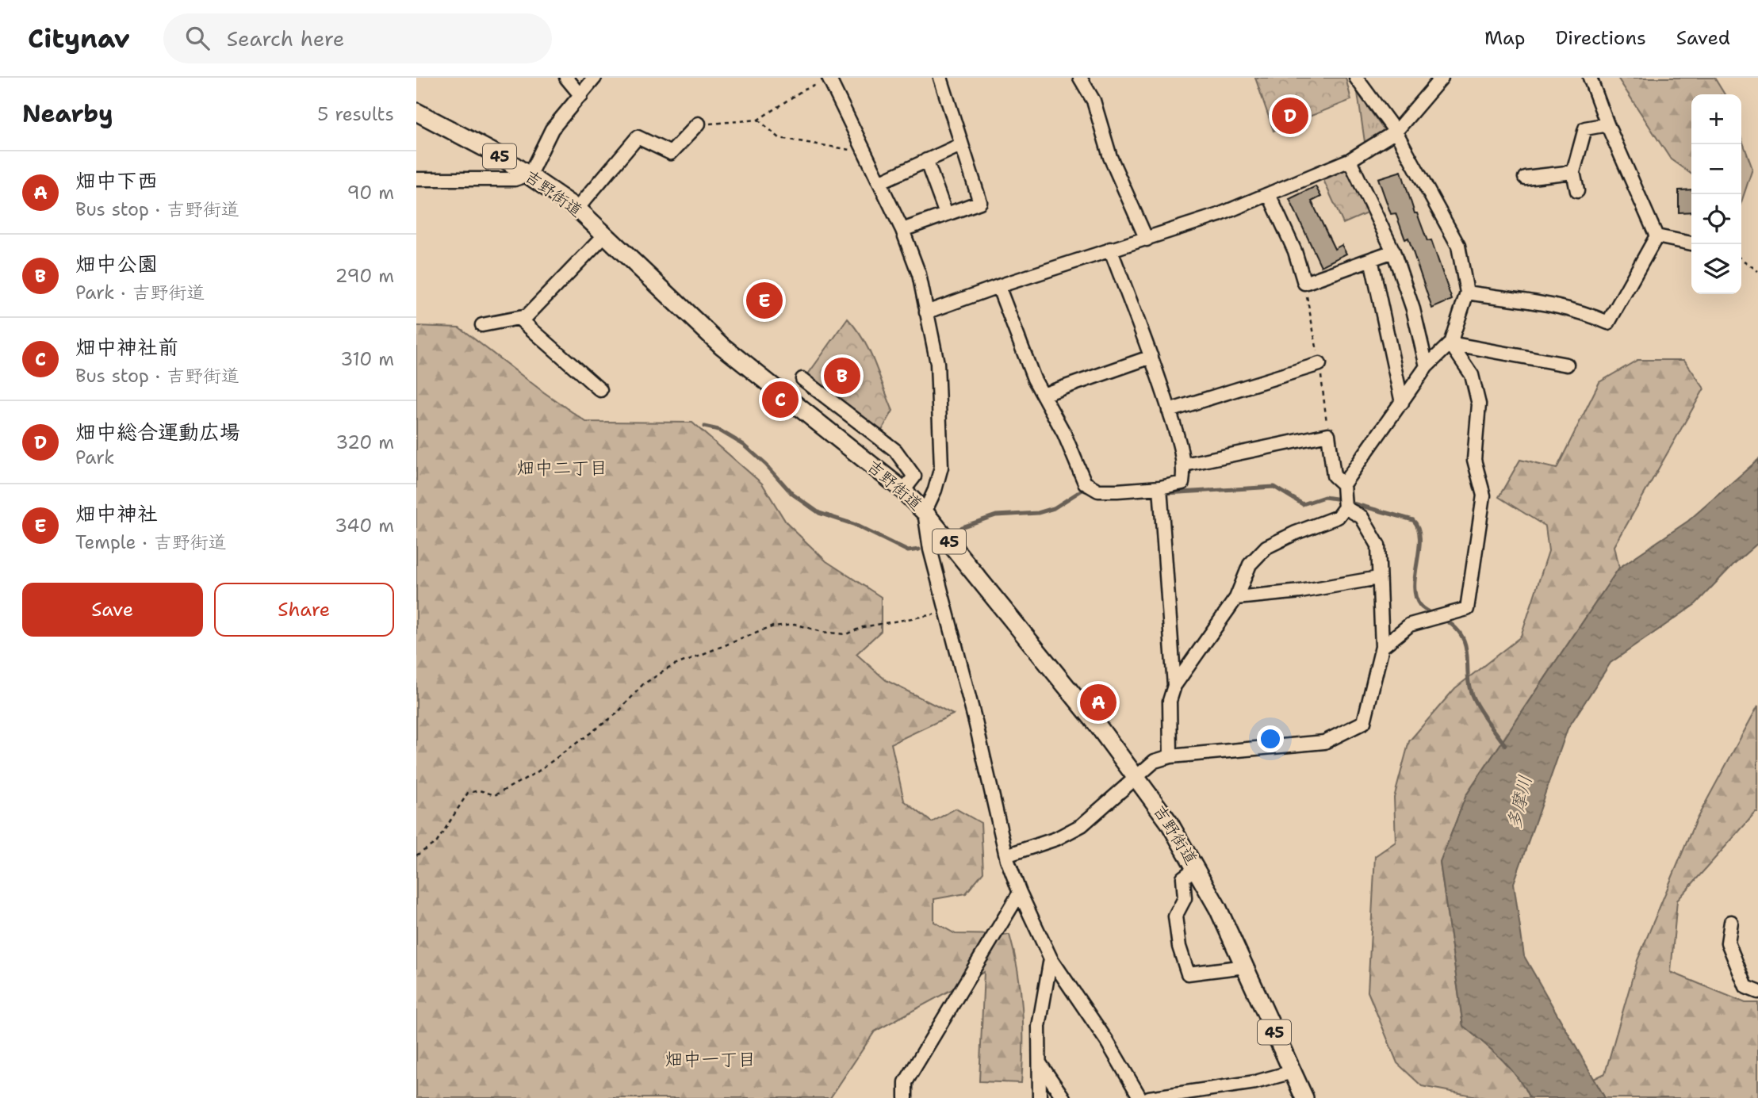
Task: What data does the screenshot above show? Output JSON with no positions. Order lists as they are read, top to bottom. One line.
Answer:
{"streets":{"main road":["45","吉野街道"]},"districts":["畑中二丁目","畑中一丁目"],"water":["多摩川"],"page":{"header":"Citynav","search":"Search here","nav":["Map","Directions","Saved"],"heading":["Nearby","5 results"],"map_buttons":["+","−"],"pins":["D","E","B","C","A"],"list":[{"mark":"A","name":"畑中下西","note":"Bus stop · 吉野街道","value":"90 m"},{"mark":"B","name":"畑中公園","note":"Park · 吉野街道","value":"290 m"},{"mark":"C","name":"畑中神社前","note":"Bus stop · 吉野街道","value":"310 m"},{"mark":"D","name":"畑中総合運動広場","note":"Park","value":"320 m"},{"mark":"E","name":"畑中神社","note":"Temple · 吉野街道","value":"340 m"}],"buttons":["Save","Share"]}}
